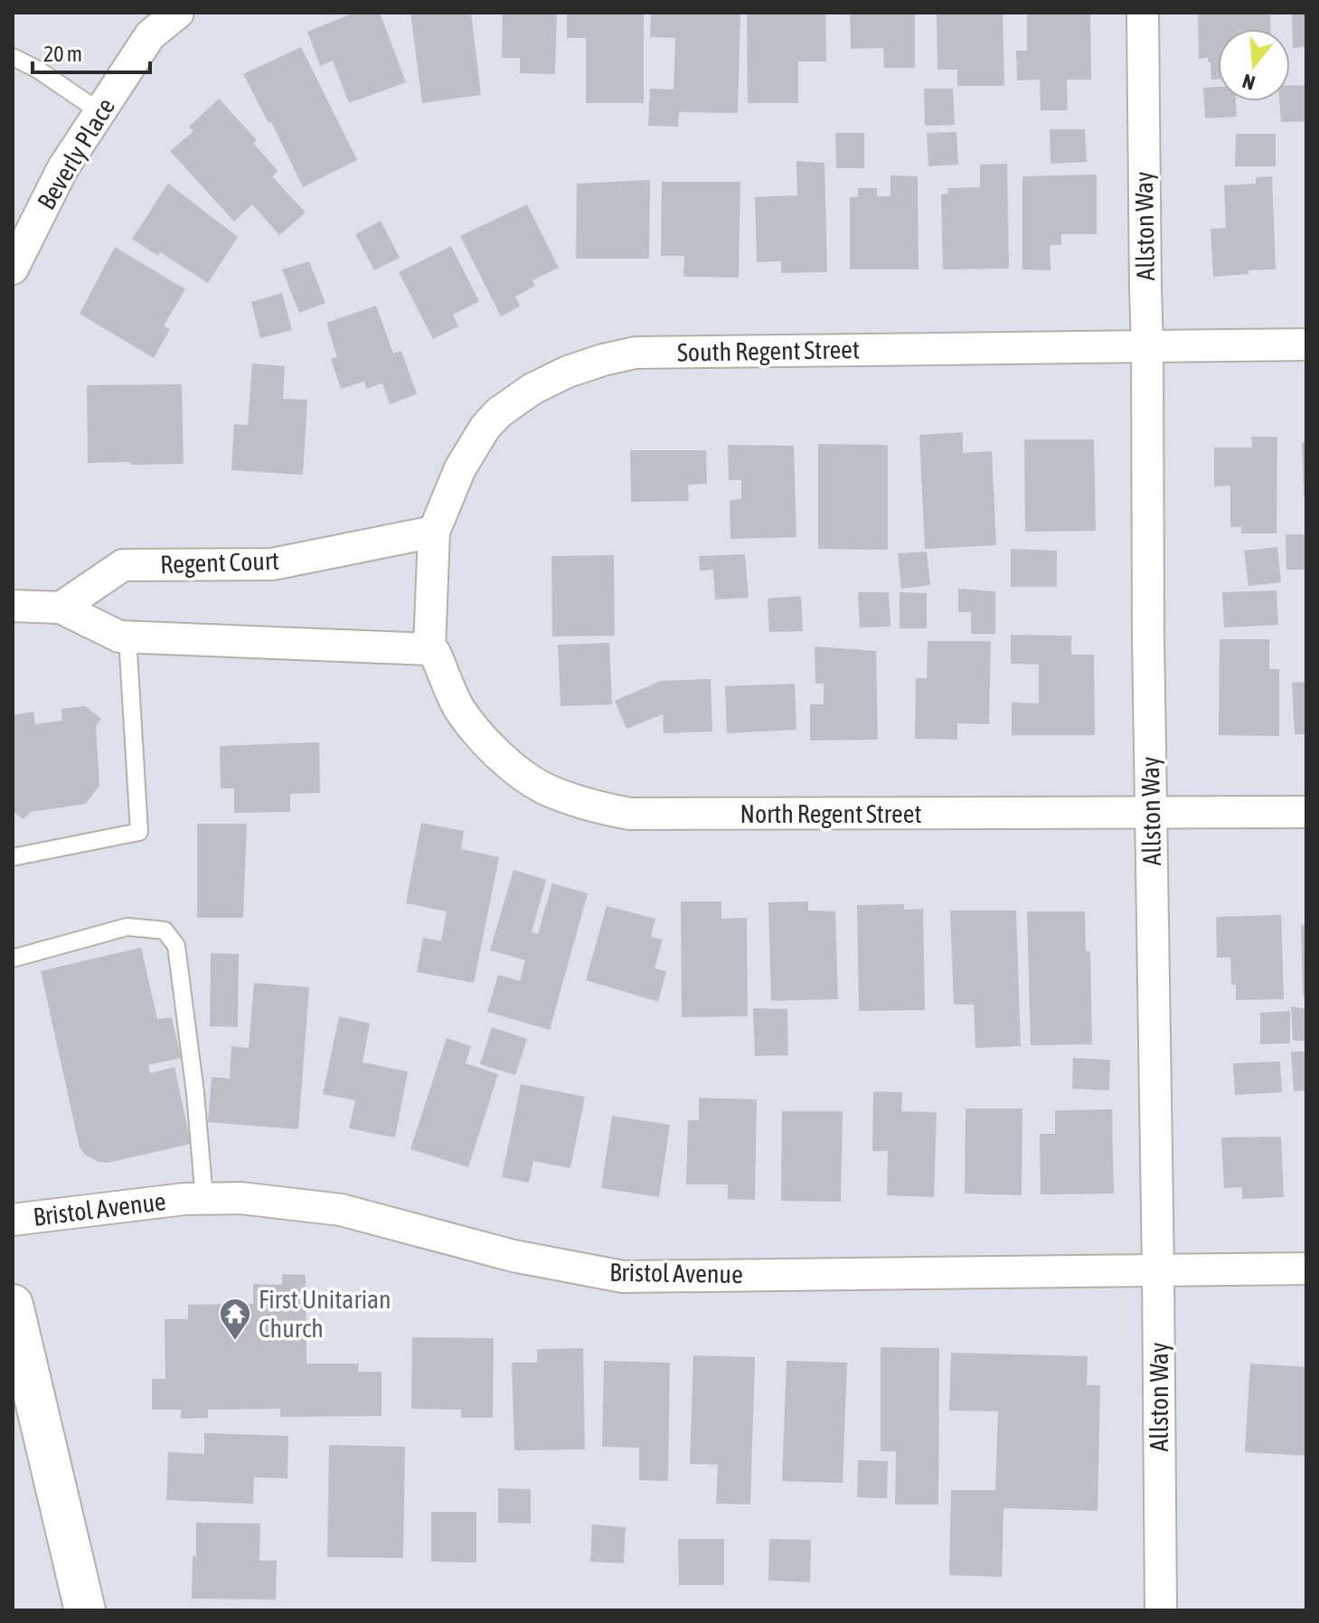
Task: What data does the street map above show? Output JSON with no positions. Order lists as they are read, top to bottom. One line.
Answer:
{"streets":{"street":["Beverly Place","Allston Way","South Regent Street","Regent Court","North Regent Street","Bristol Avenue"]},"crossings":[["Allston Way","South Regent Street"],["Allston Way","North Regent Street"],["Allston Way","Bristol Avenue"],["South Regent Street","Regent Court"],["South Regent Street","North Regent Street"]],"places":{"temple":["First Unitarian Church"]},"scale_bar":"20 m","north":"bottom"}
